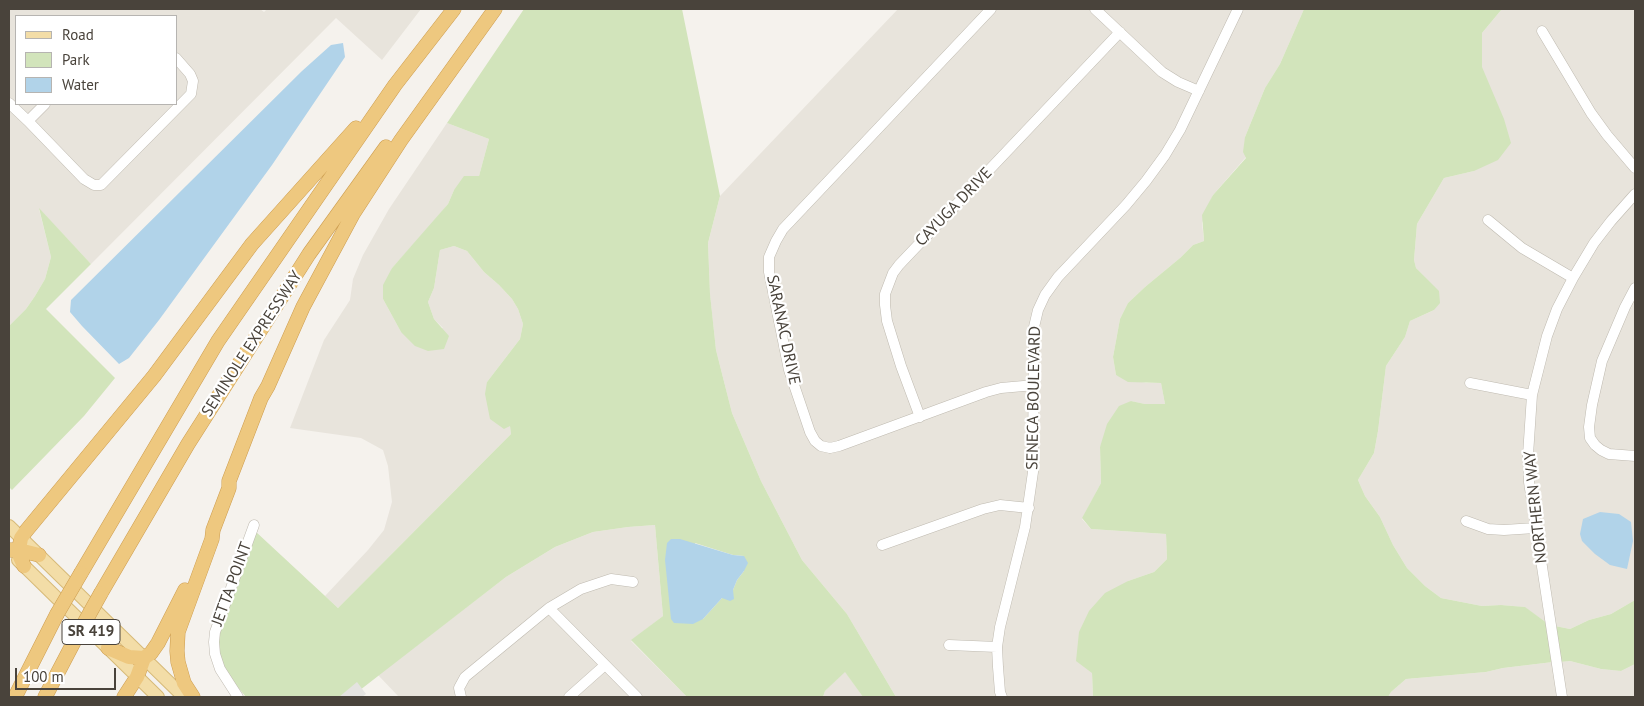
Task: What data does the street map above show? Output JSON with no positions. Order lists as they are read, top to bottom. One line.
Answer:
{"streets":{"highway":["SEMINOLE EXPRESSWAY"],"main road":["SR 419"],"street":["CAYUGA DRIVE","SARANAC DRIVE","SENECA BOULEVARD","NORTHERN WAY","JETTA POINT"]},"crossings":[["CAYUGA DRIVE","SARANAC DRIVE"],["SARANAC DRIVE","SENECA BOULEVARD"]],"legend":["Road","Park","Water"],"scale_bar":"100 m"}
